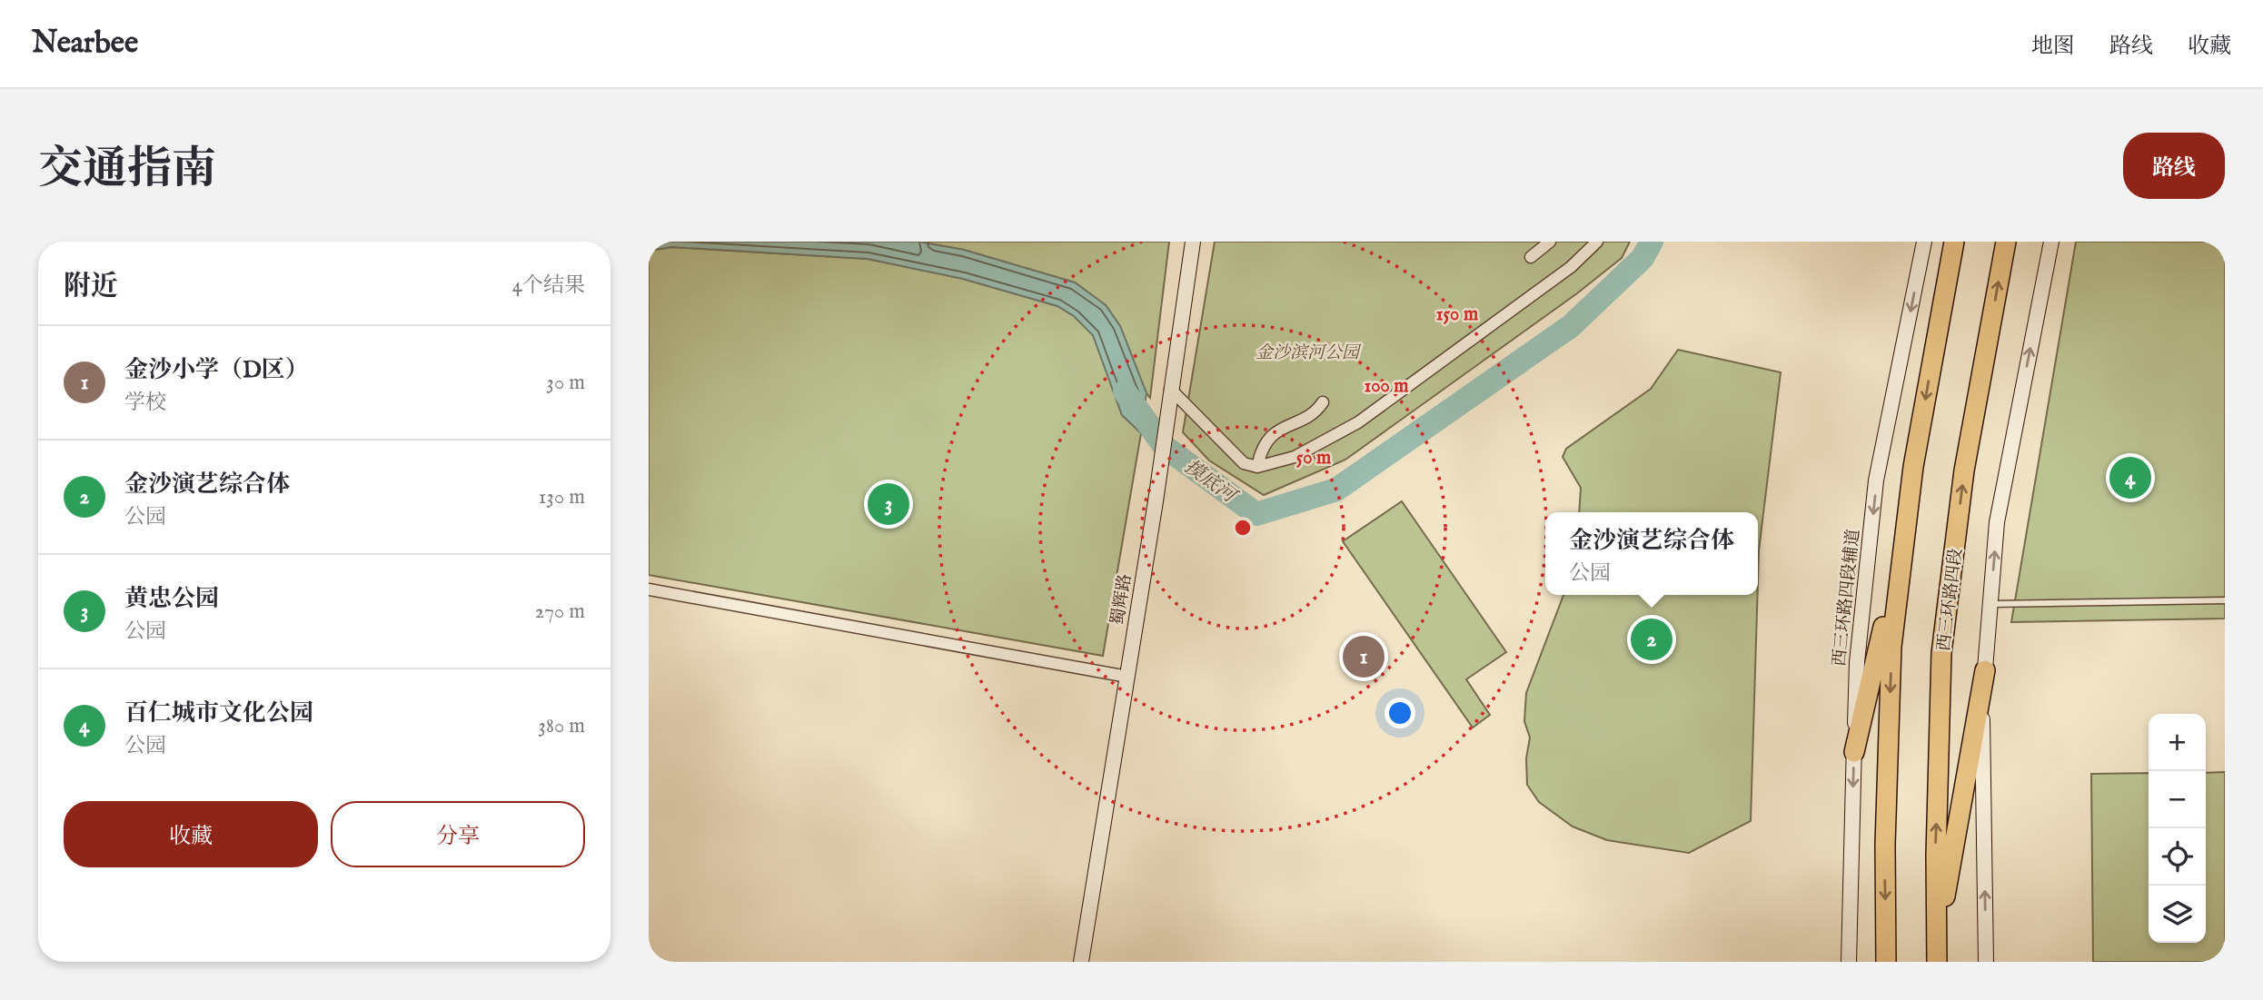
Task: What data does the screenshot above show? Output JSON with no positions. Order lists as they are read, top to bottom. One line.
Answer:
{"streets":{"highway":["西三环路四段"],"main road":["西三环路四段辅道","蜀辉路"]},"water":["摸底河"],"parks":["金沙滨河公园"],"page":{"header":"Nearbee","nav":["地图","路线","收藏"],"title":"交通指南","buttons":["路线",["收藏","分享"]],"heading":["附近","4个结果"],"list":[{"mark":"1","name":"金沙小学（D区）","note":"学校","value":"30 m"},{"mark":"2","name":"金沙演艺综合体","note":"公园","value":"130 m"},{"mark":"3","name":"黄忠公园","note":"公园","value":"270 m"},{"mark":"4","name":"百仁城市文化公园","note":"公园","value":"380 m"}],"pins":["4","3","2","1"],"popup":["金沙演艺综合体","公园"],"map_buttons":["+","−"]},"rings":["150 m","100 m","50 m"]}
